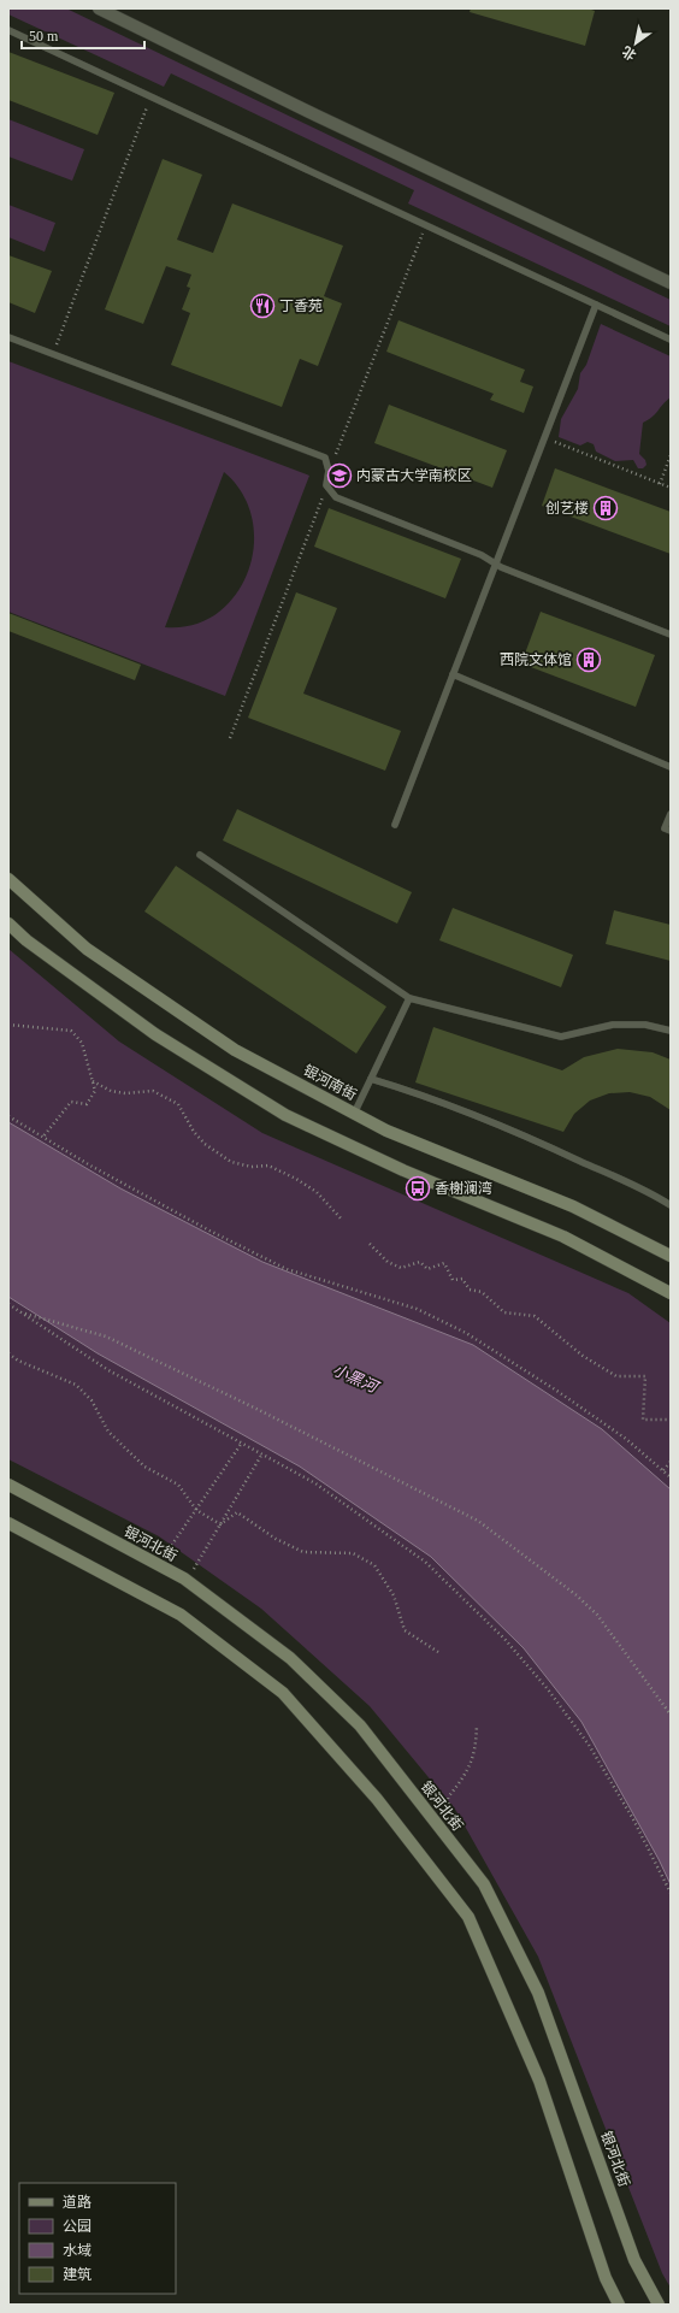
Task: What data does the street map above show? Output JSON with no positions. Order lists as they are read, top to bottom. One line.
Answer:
{"streets":{"main road":["银河南街","银河北街"]},"water":["小黑河"],"places":{"restaurant":["丁香苑"],"school or university":["内蒙古大学南校区"],"building":["创艺楼","西院文体馆"],"bus stop":["香榭澜湾"]},"legend":["道路","公园","水域","建筑"],"scale_bar":"50 m","north":"bottom left"}
